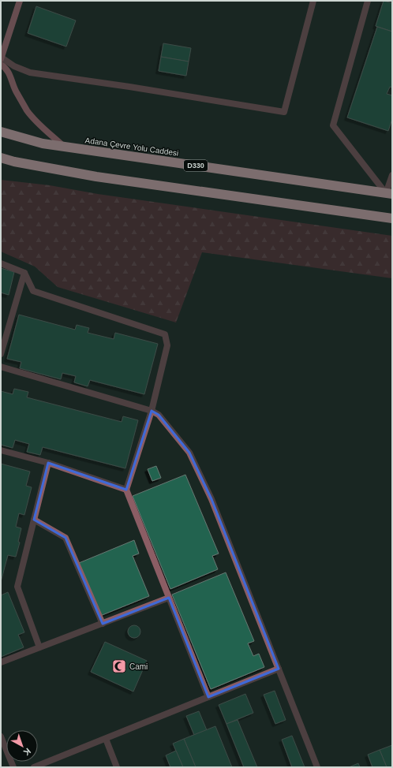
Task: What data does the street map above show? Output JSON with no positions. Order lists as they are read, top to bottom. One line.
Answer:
{"streets":{"highway":["Adana Çevre Yolu Caddesi","D330"]},"places":{"mosque":["Cami"]},"north":"bottom right"}
